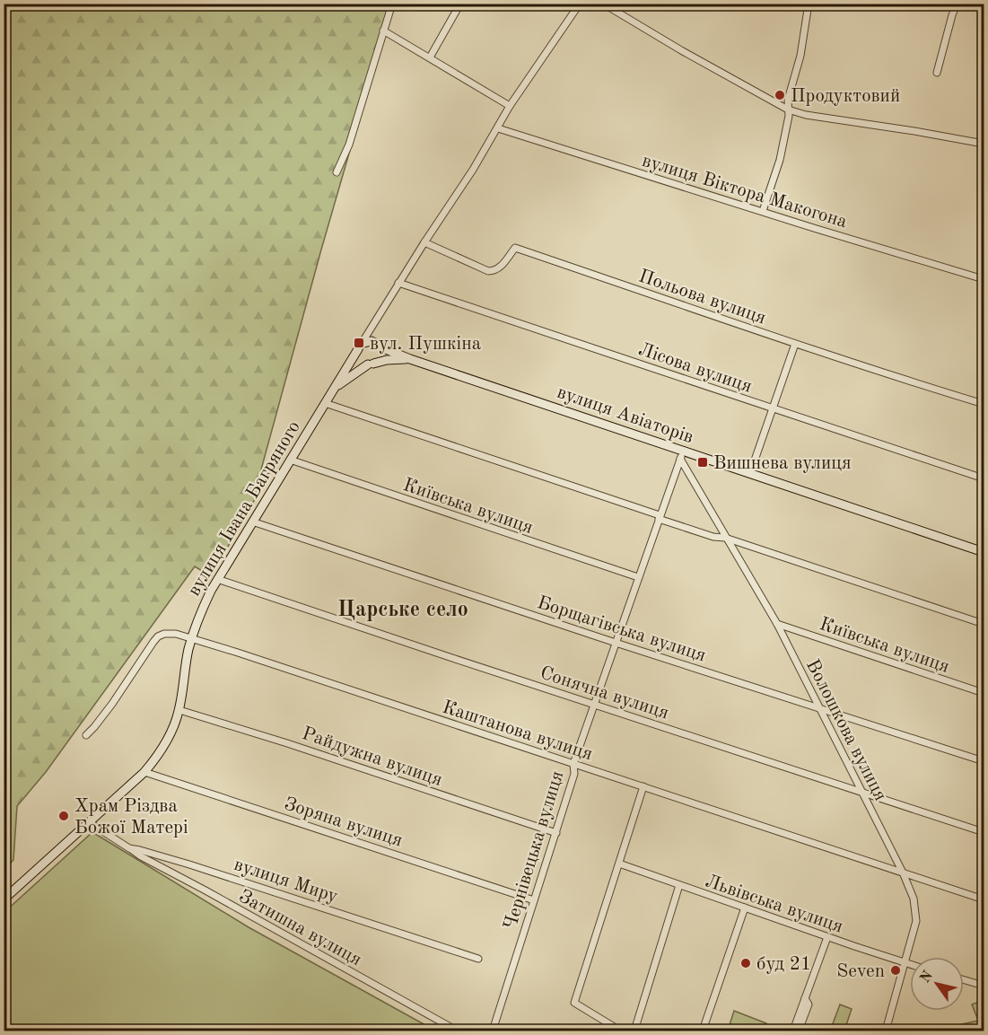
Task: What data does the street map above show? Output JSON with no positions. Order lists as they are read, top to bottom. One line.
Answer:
{"streets":{"main road":["вулиця Авіаторів","вулиця Івана Багряного"],"street":["вулиця Віктора Макогона","Польова вулиця","Лісова вулиця","Київська вулиця","Борщагівська вулиця","Сонячна вулиця","Каштанова вулиця","Волошкова вулиця","Райдужна вулиця","Зоряна вулиця","Чернівецька вулиця","вулиця Миру","Львівська вулиця","Затишна вулиця"]},"crossings":[["вулиця Віктора Макогона","вулиця Івана Багряного"],["Польова вулиця","вулиця Івана Багряного"],["Лісова вулиця","вулиця Івана Багряного"],["вулиця Авіаторів","вулиця Івана Багряного"],["вулиця Авіаторів","Волошкова вулиця"],["вулиця Авіаторів","Чернівецька вулиця"],["Київська вулиця","вулиця Івана Багряного"],["Київська вулиця","Волошкова вулиця"],["Київська вулиця","Чернівецька вулиця"],["вулиця Івана Багряного","Борщагівська вулиця"],["вулиця Івана Багряного","Сонячна вулиця"],["вулиця Івана Багряного","Каштанова вулиця"],["вулиця Івана Багряного","Райдужна вулиця"],["вулиця Івана Багряного","Зоряна вулиця"],["вулиця Івана Багряного","вулиця Миру"],["Борщагівська вулиця","Волошкова вулиця"],["Борщагівська вулиця","Чернівецька вулиця"],["Сонячна вулиця","Волошкова вулиця"],["Сонячна вулиця","Чернівецька вулиця"],["Каштанова вулиця","Волошкова вулиця"],["Каштанова вулиця","Чернівецька вулиця"],["Волошкова вулиця","Чернівецька вулиця"],["Волошкова вулиця","Львівська вулиця"],["Райдужна вулиця","Чернівецька вулиця"],["Зоряна вулиця","Чернівецька вулиця"],["вулиця Миру","Затишна вулиця"]],"districts":["Царське село"],"places":{"other":["Продуктовий","Храм Різдва Божої Матері","буд 21","Seven"],"transit":["вул. Пушкіна","Вишнева вулиця"]},"north":"top left"}
